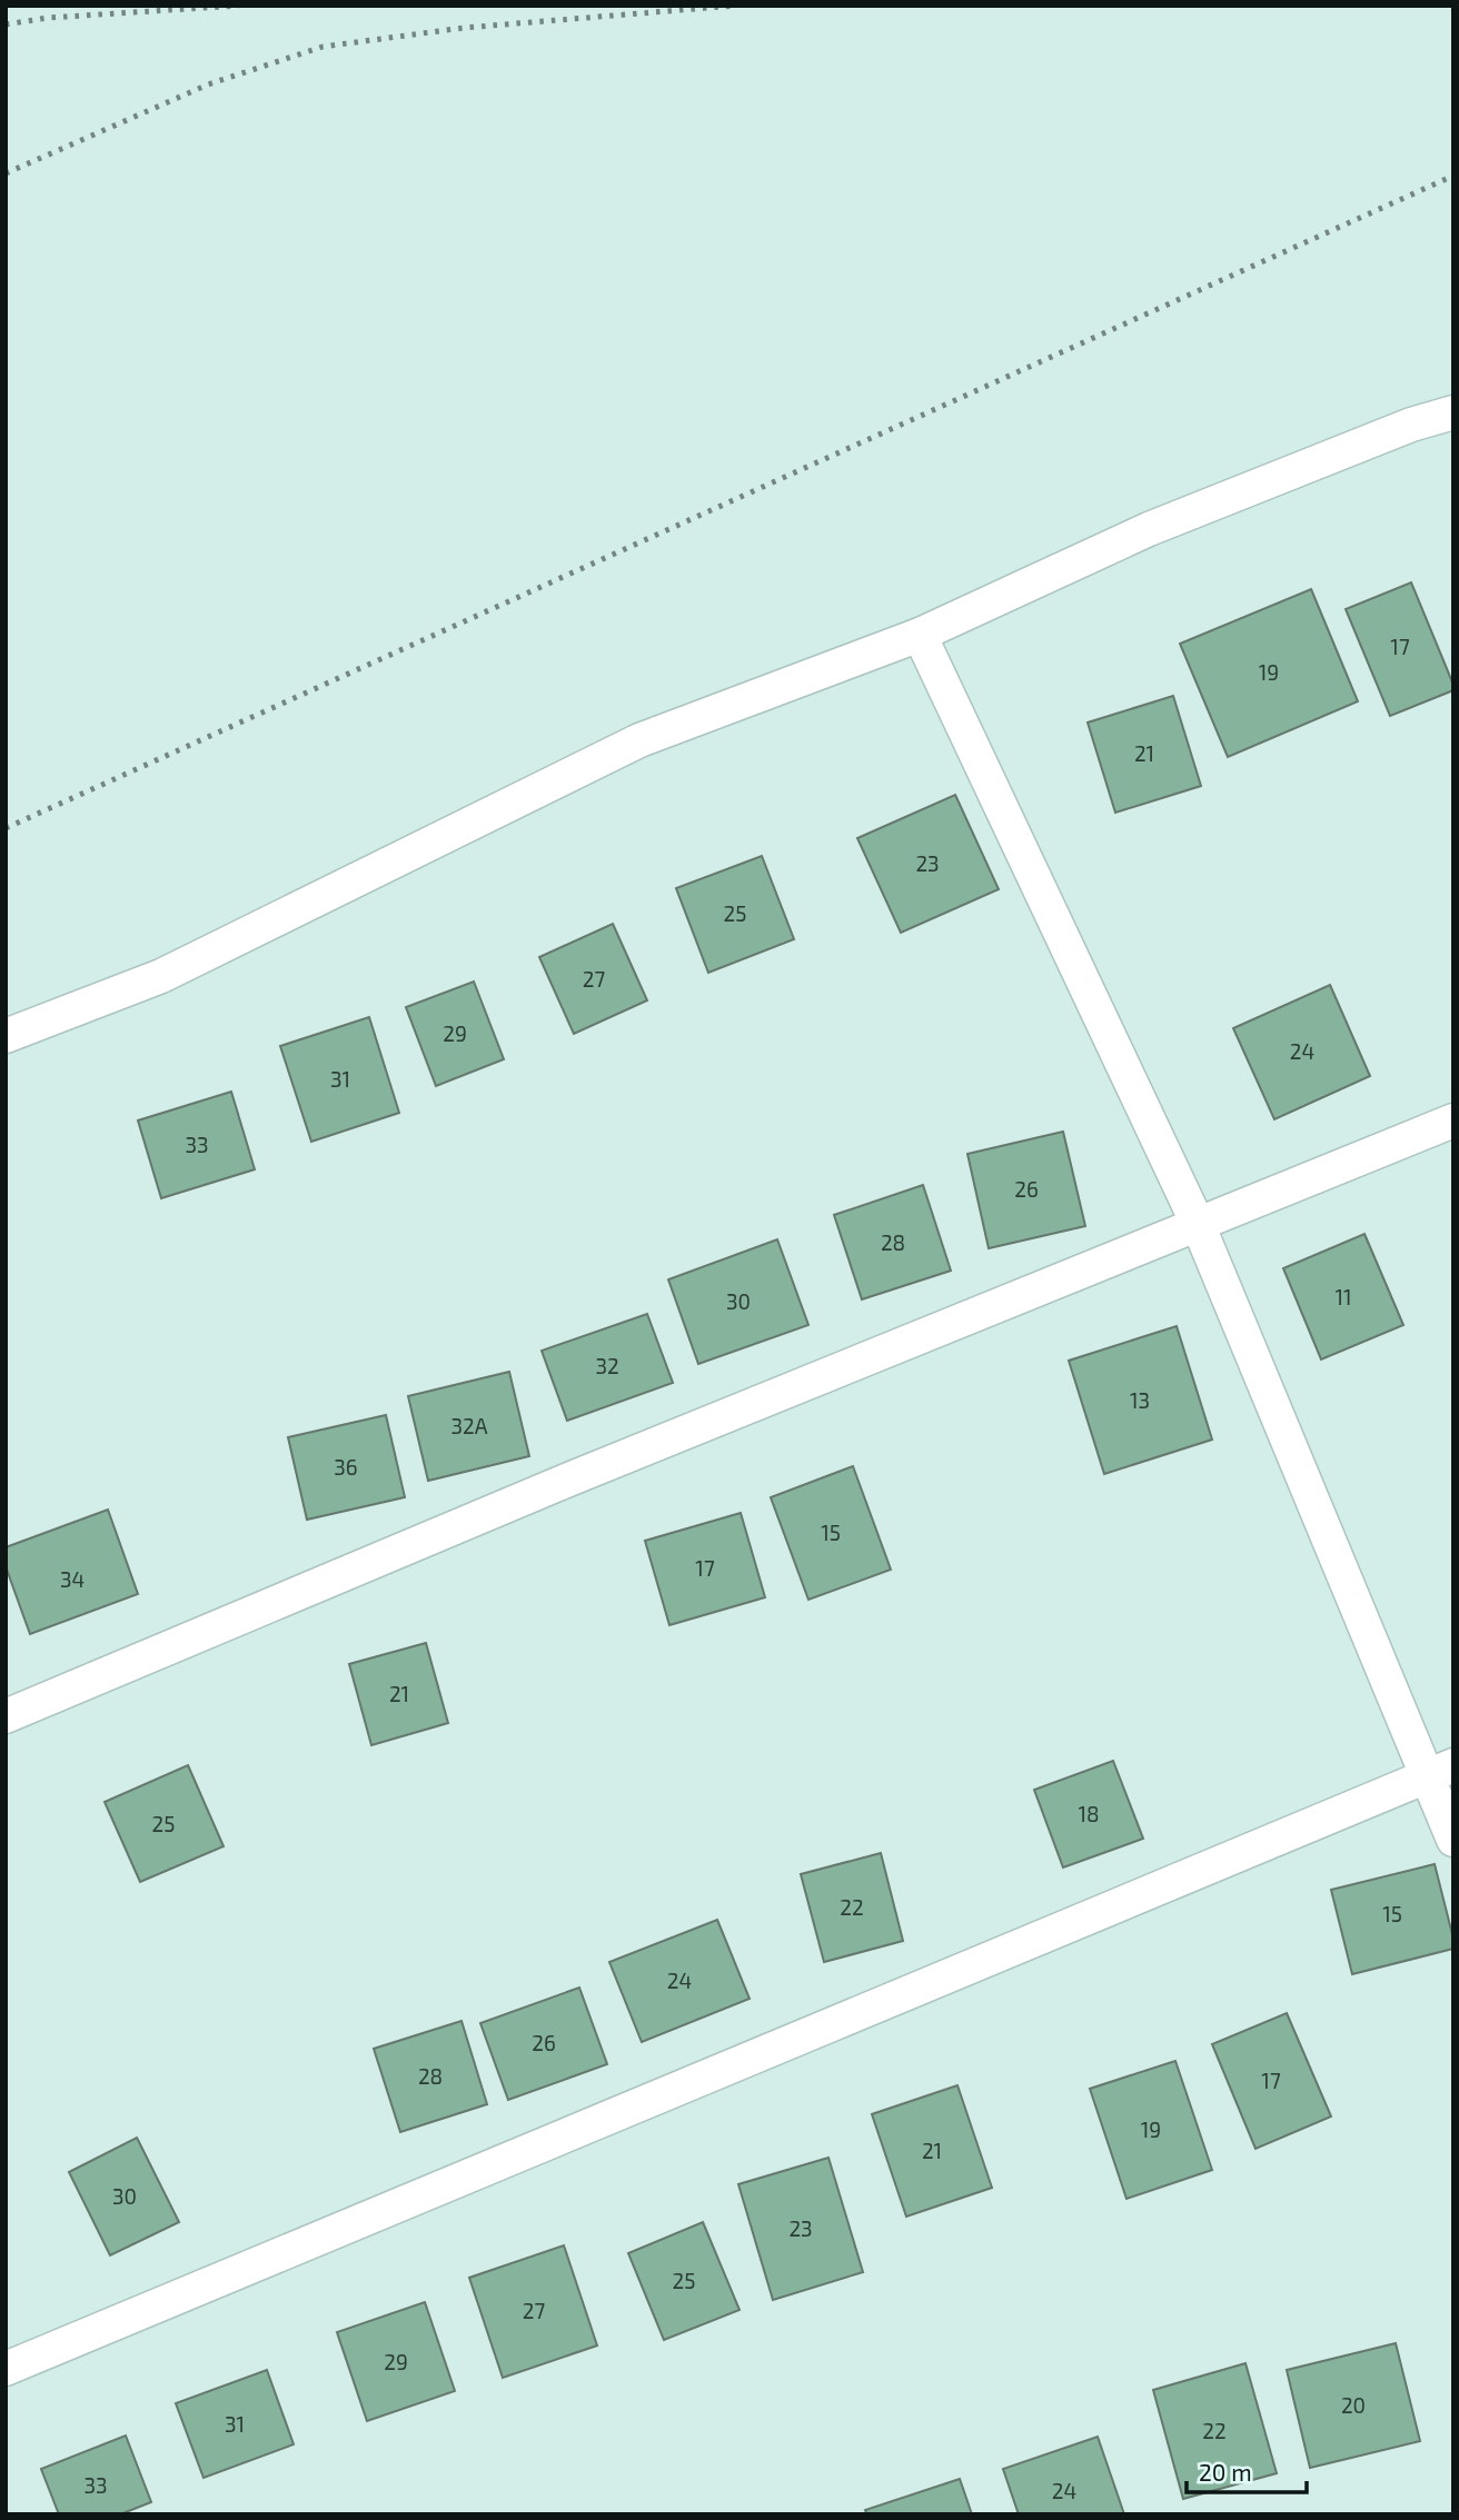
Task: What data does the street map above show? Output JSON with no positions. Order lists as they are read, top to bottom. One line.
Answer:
{"house_numbers":["17","19","21","23","25","27","29","24","31","33","26","28","11","30","32","13","32А","36","15","17","34","21","18","25","22","15","24","26","28","17","19","21","30","23","25","27","29","20","31","22","33","24"],"scale_bar":"20 m"}
